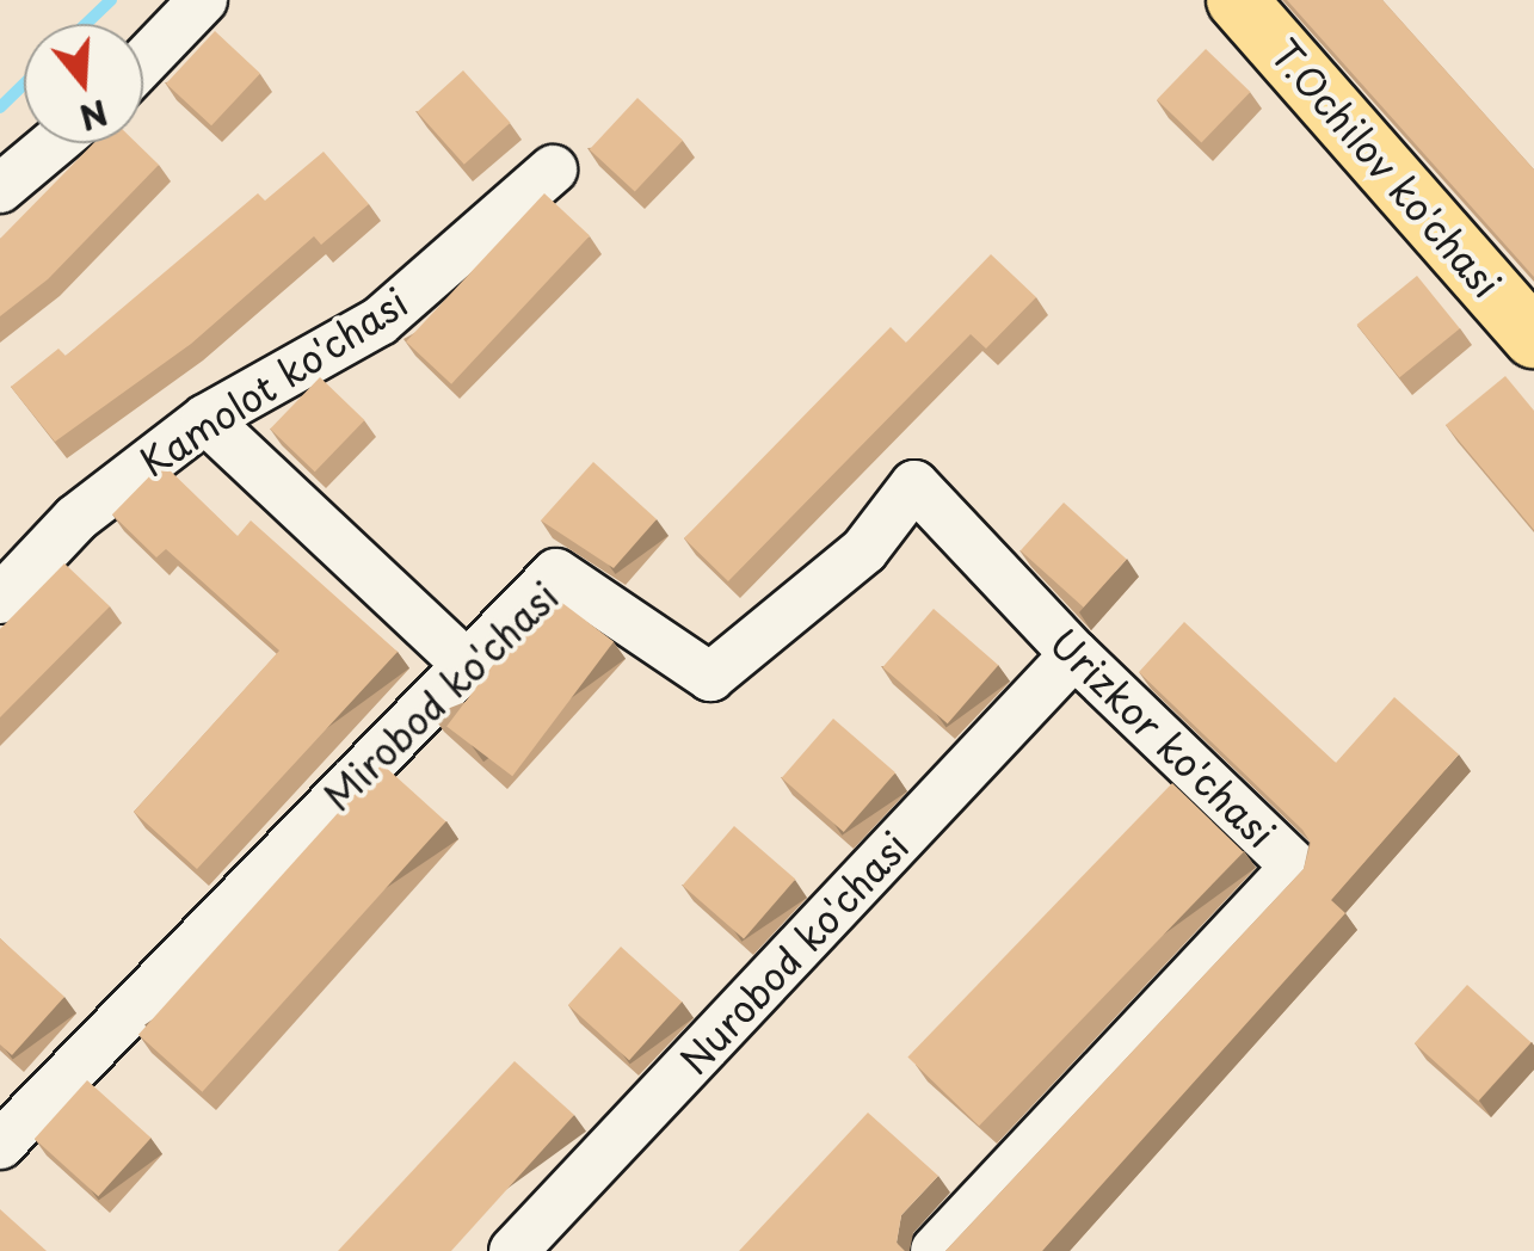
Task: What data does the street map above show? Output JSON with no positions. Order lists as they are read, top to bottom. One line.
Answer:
{"streets":{"main road":["T.Ochilov ko'chasi"],"street":["Kamolot ko'chasi","Mirobod ko'chasi","Urizkor ko'chasi","Nurobod ko'chasi"]},"crossings":[["Mirobod ko'chasi","Urizkor ko'chasi"],["Urizkor ko'chasi","Nurobod ko'chasi"]],"north":"bottom"}
